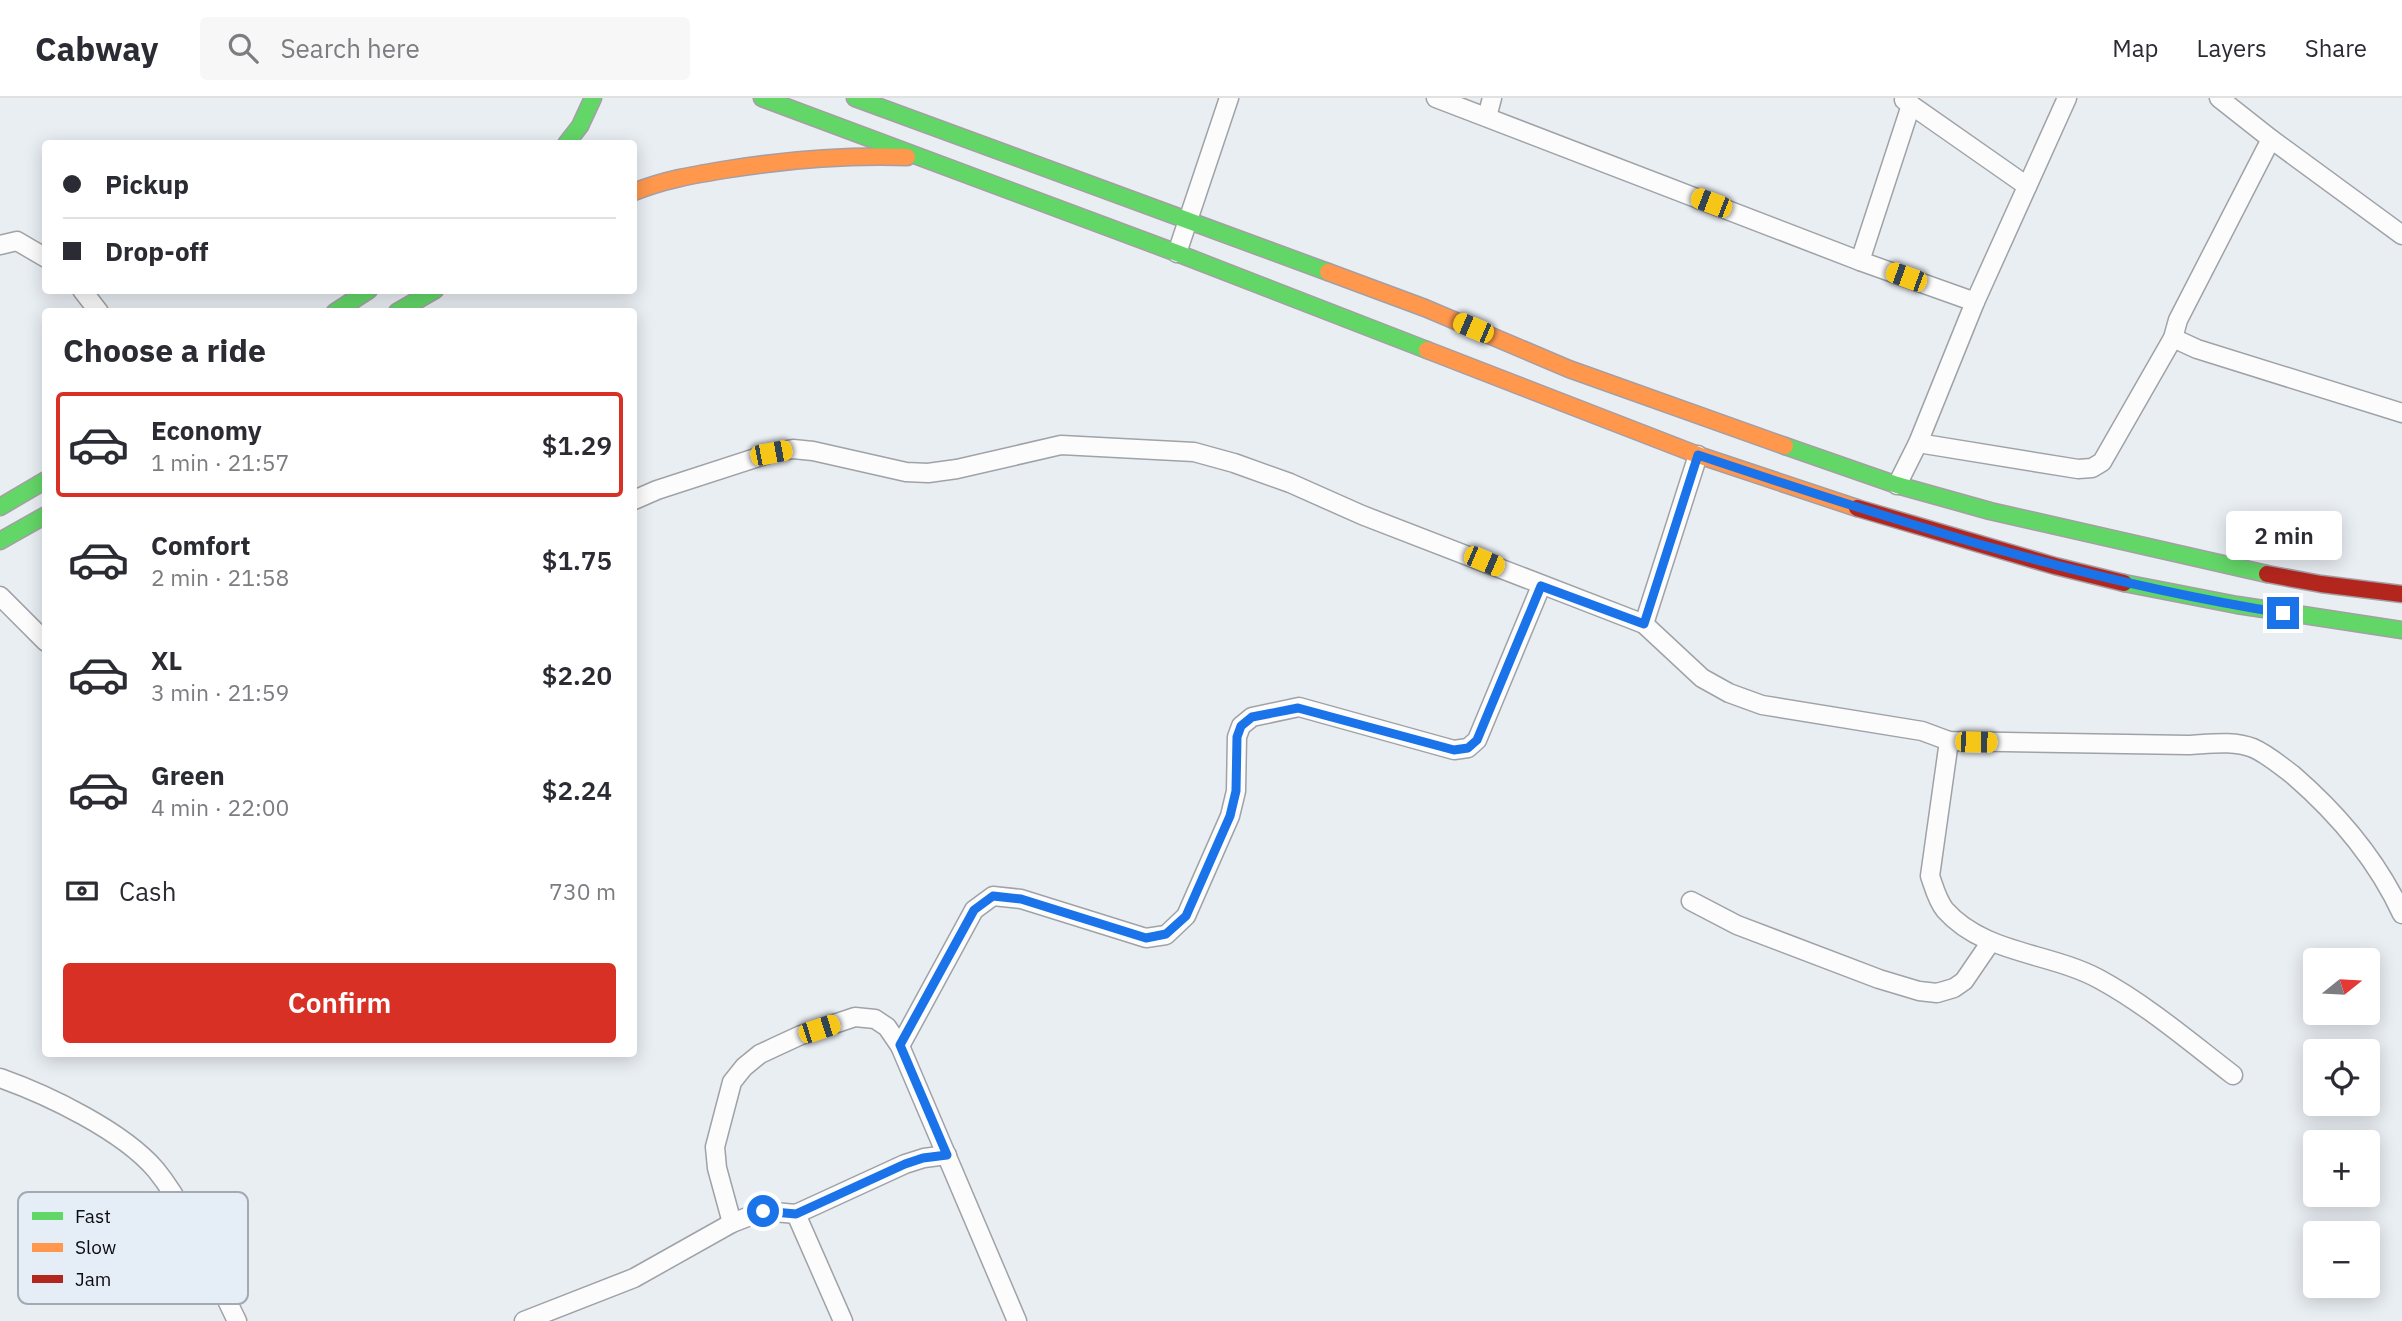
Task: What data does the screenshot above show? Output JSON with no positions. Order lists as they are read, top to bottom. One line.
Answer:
{"legend":["Fast","Slow","Jam"],"north":"right","page":{"header":"Cabway","search":"Search here","nav":["Map","Layers","Share"],"banner":["Pickup","Drop-off"],"heading":"Choose a ride","list":[{"name":"Economy","note":"1 min · 21:57","value":"$1.29"},{"name":"Comfort","note":"2 min · 21:58","value":"$1.75"},{"name":"XL","note":"3 min · 21:59","value":"$2.20"},{"name":"Green","note":"4 min · 22:00","value":"$2.24"}],"bubble":"2 min","pay":["Cash","730 m"],"map_buttons":["+","−"],"buttons":"Confirm"}}
